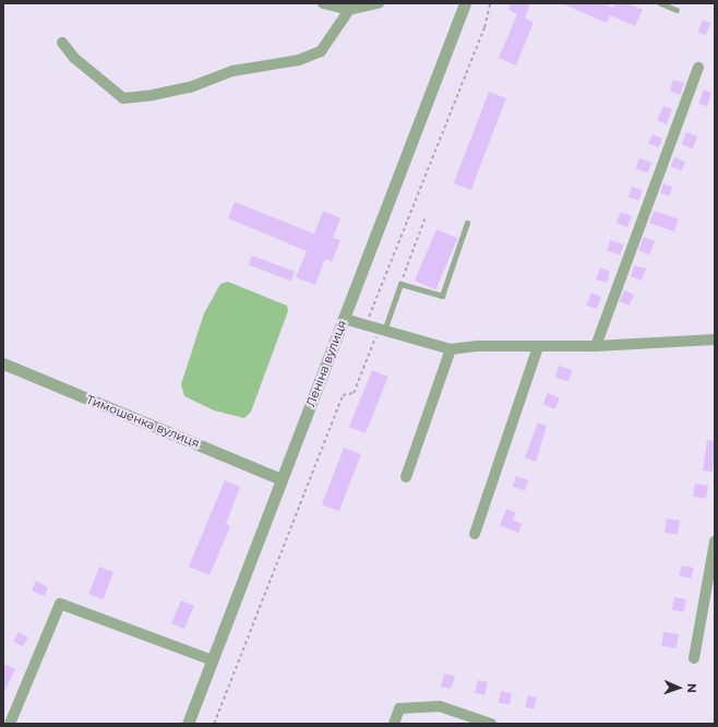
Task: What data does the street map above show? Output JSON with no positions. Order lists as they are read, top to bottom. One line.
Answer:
{"streets":{"street":["Леніна вулиця","Тимошенка вулиця"]},"crossings":[["Леніна вулиця","Тимошенка вулиця"]],"north":"right"}
